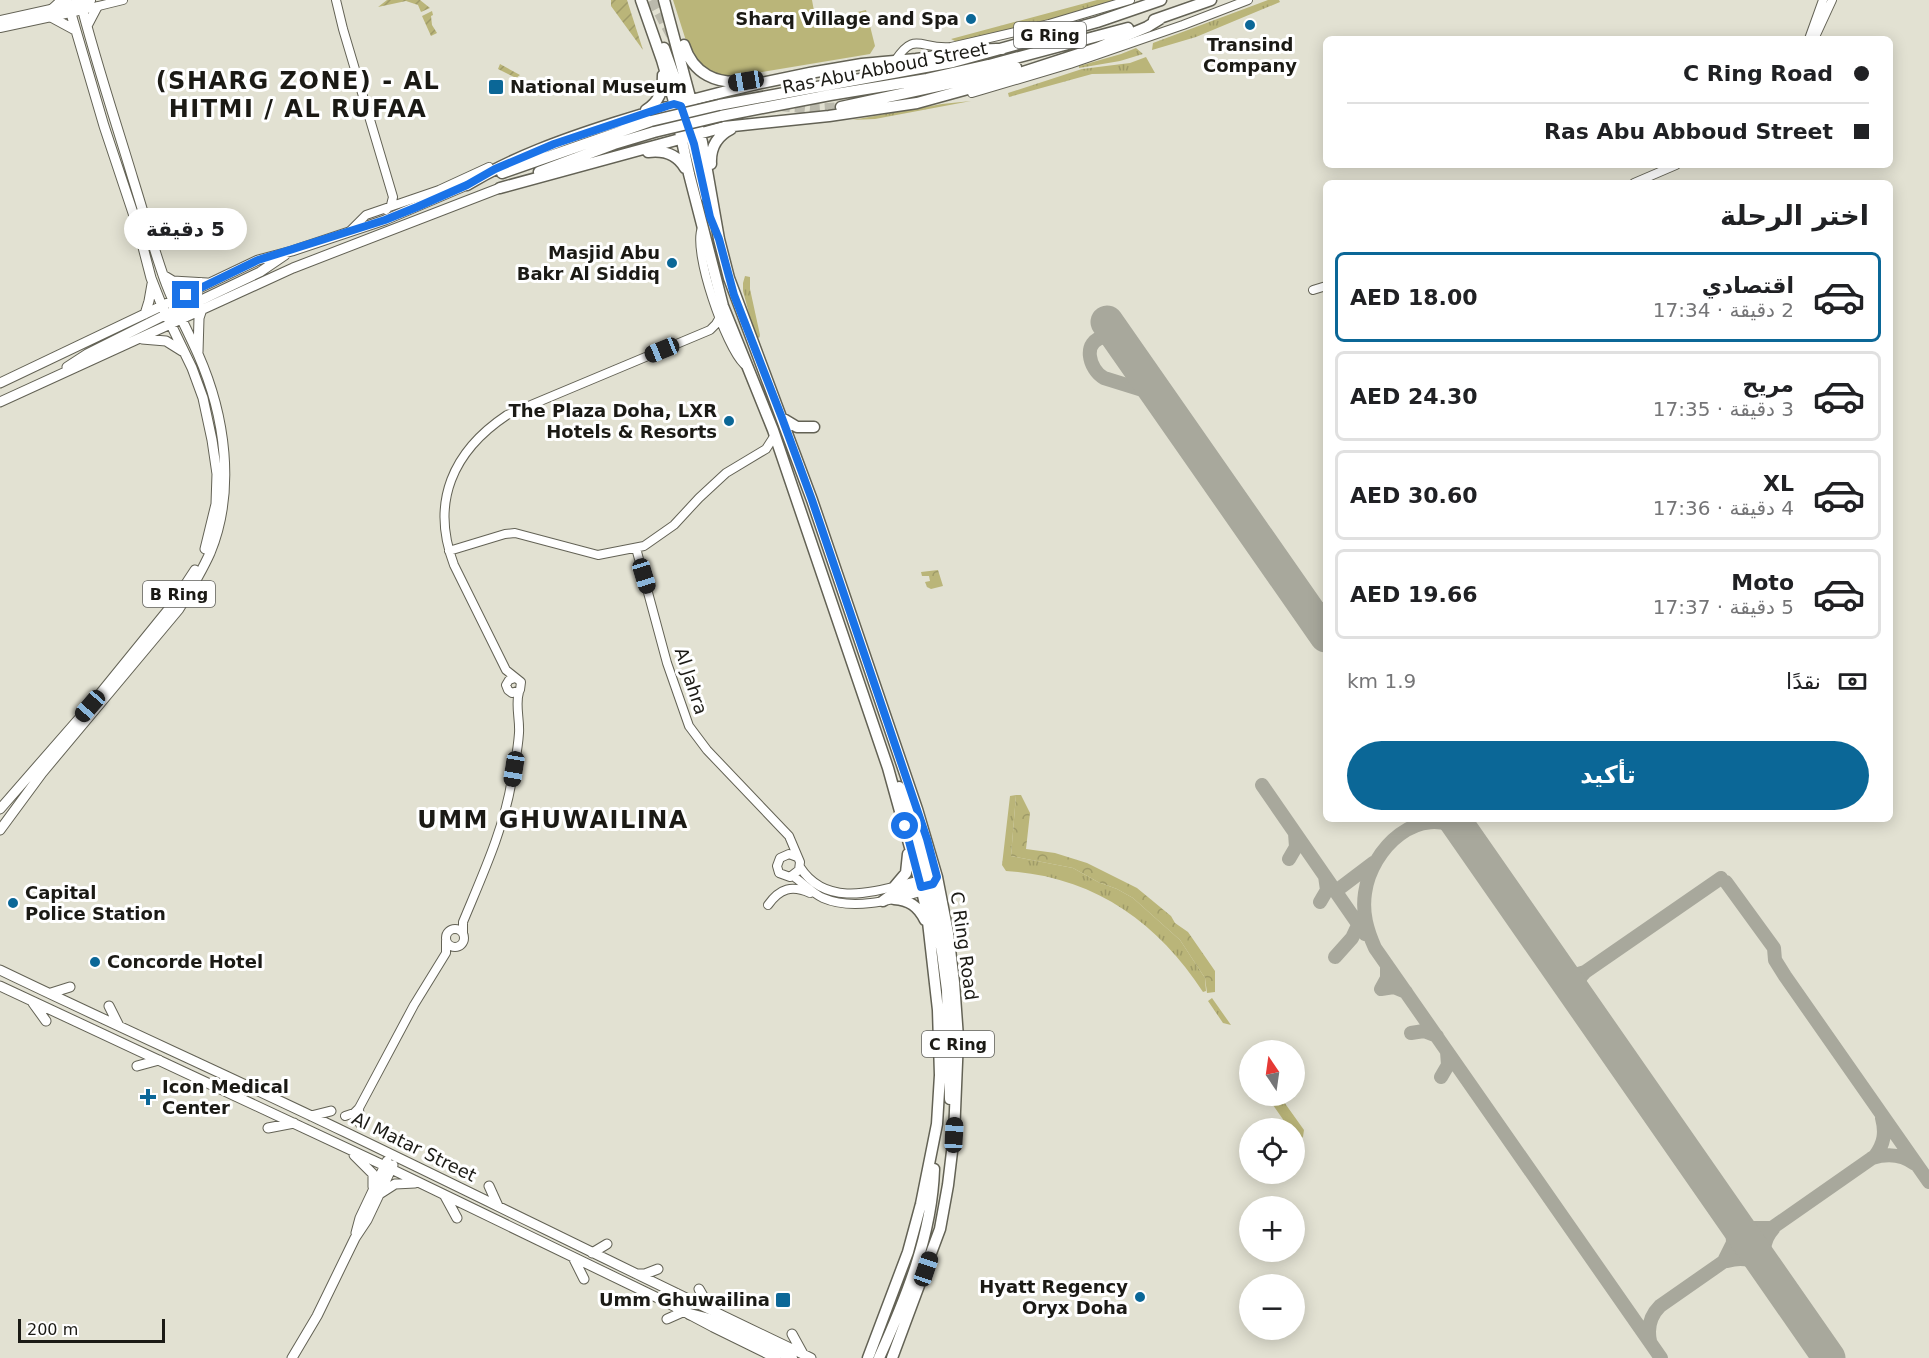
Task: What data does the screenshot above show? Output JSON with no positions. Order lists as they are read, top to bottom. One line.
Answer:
{"streets":{"highway":["G Ring","Ras Abu Abboud Street","C Ring Road","C Ring"],"main road":["B Ring","Al Matar Street"],"street":["Al Jahra"]},"crossings":[["Ras Abu Abboud Street","B Ring"],["C Ring Road","C Ring"]],"districts":["(SHARG ZONE) - AL HITMI / AL RUFAA","UMM GHUWAILINA"],"places":{"other":["Sharq Village and Spa","Transind Company","Masjid Abu Bakr Al Siddiq","The Plaza Doha, LXR Hotels & Resorts","Capital Police Station","Concorde Hotel","Hyatt Regency Oryx Doha"],"transit":["National Museum","Umm Ghuwailina"],"health":["Icon Medical Center"]},"scale_bar":"200 m","north":"top","page":{"banner":["C Ring Road","Ras Abu Abboud Street"],"heading":"اختر الرحلة","bubble":"5 دقيقة","list":[{"name":"اقتصادي","note":"2 دقيقة · 17:34","value":"AED 18.00"},{"name":"مريح","note":"3 دقيقة · 17:35","value":"AED 24.30"},{"name":"XL","note":"4 دقيقة · 17:36","value":"AED 30.60"},{"name":"Moto","note":"5 دقيقة · 17:37","value":"AED 19.66"}],"pay":["نقدًا","1.9 km"],"buttons":"تأكيد","map_buttons":["+","−"],"scale":"200 m"}}
